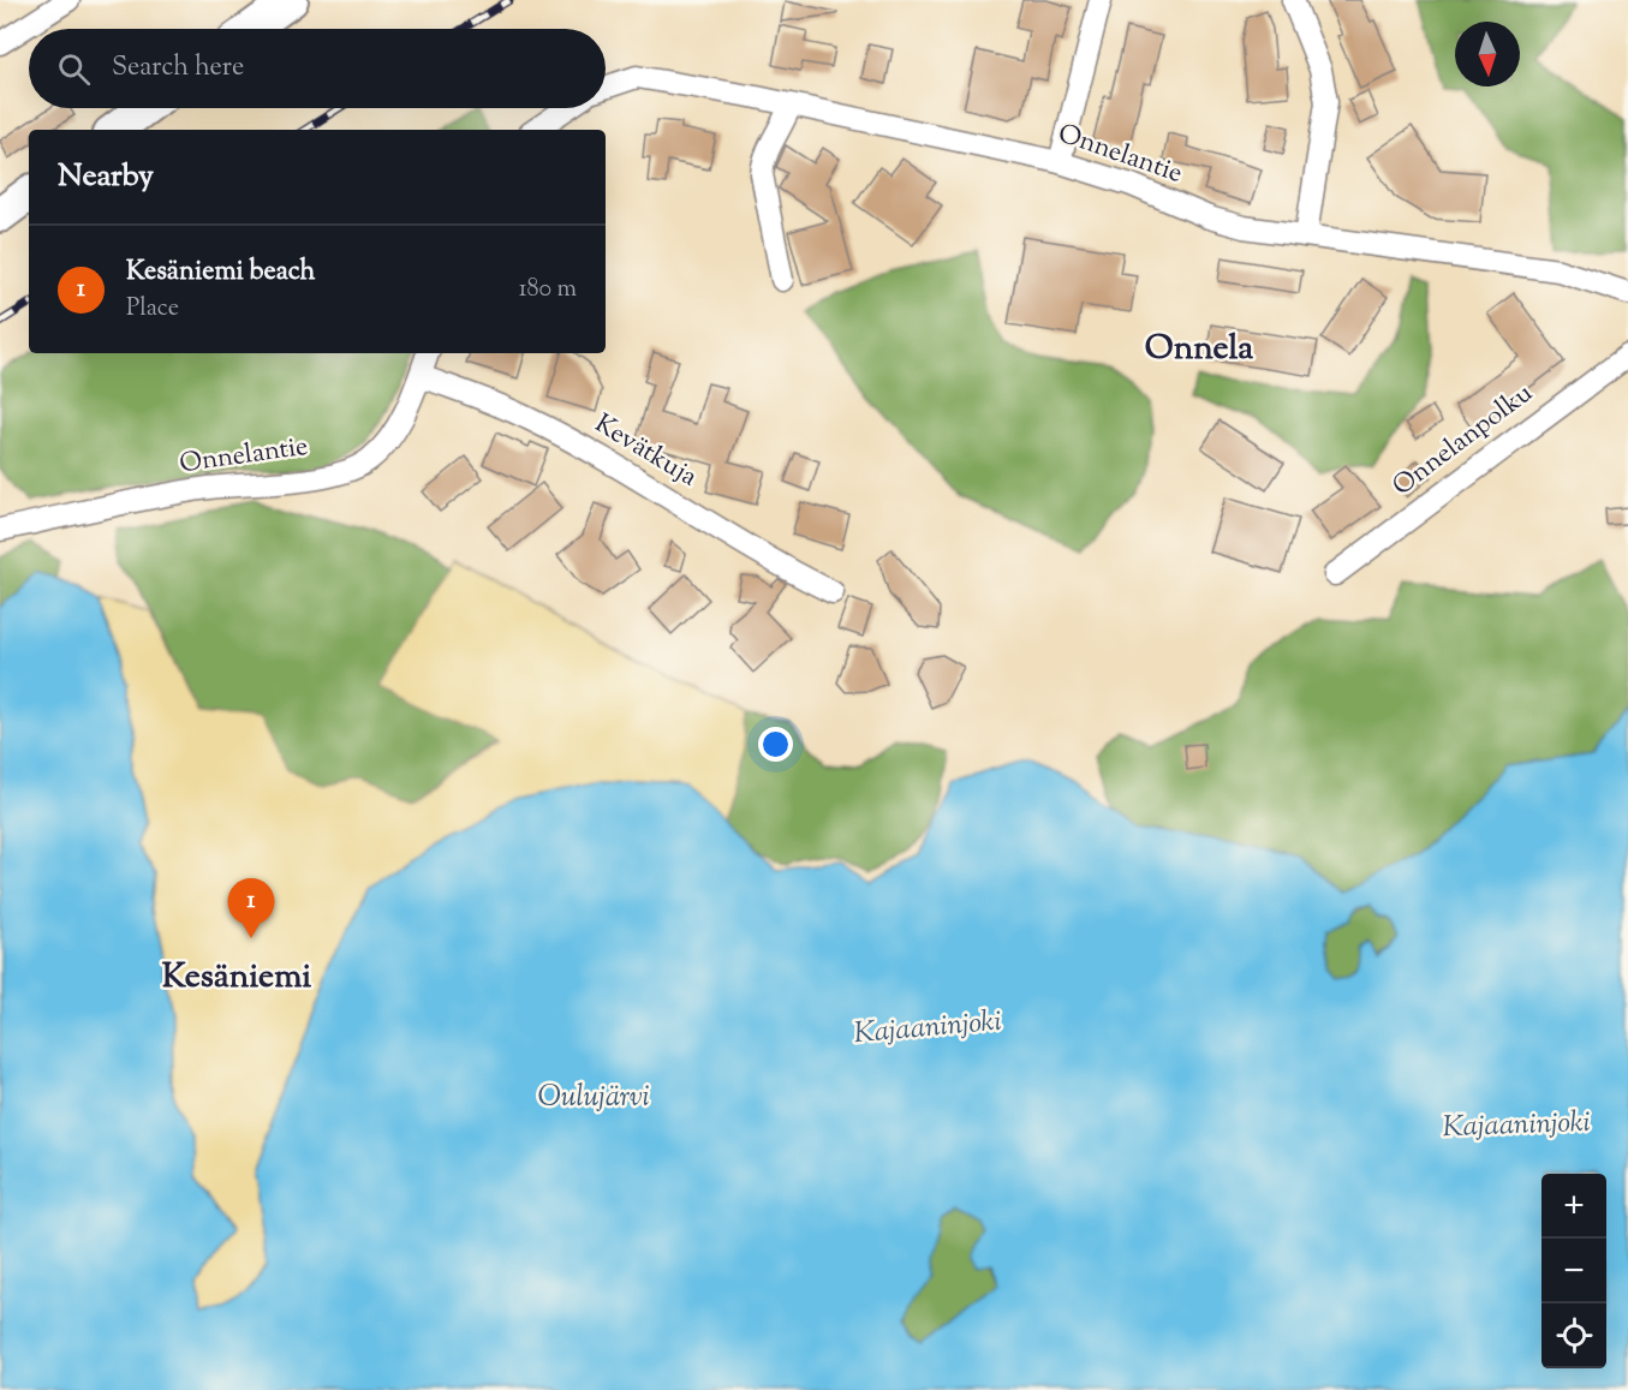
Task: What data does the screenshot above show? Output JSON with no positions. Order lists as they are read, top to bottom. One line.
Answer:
{"streets":{"street":["Onnelantie","Onnelanpolku","Kevätkuja"]},"crossings":[["Onnelantie","Kevätkuja"]],"districts":["Onnela","Kesäniemi"],"water":["Kajaaninjoki","Oulujärvi"],"north":"bottom","page":{"search":"Search here","heading":"Nearby","list":[{"mark":"1","name":"Kesäniemi beach","note":"Place","value":"180 m"}],"pins":"1","map_buttons":["+","−"]}}
